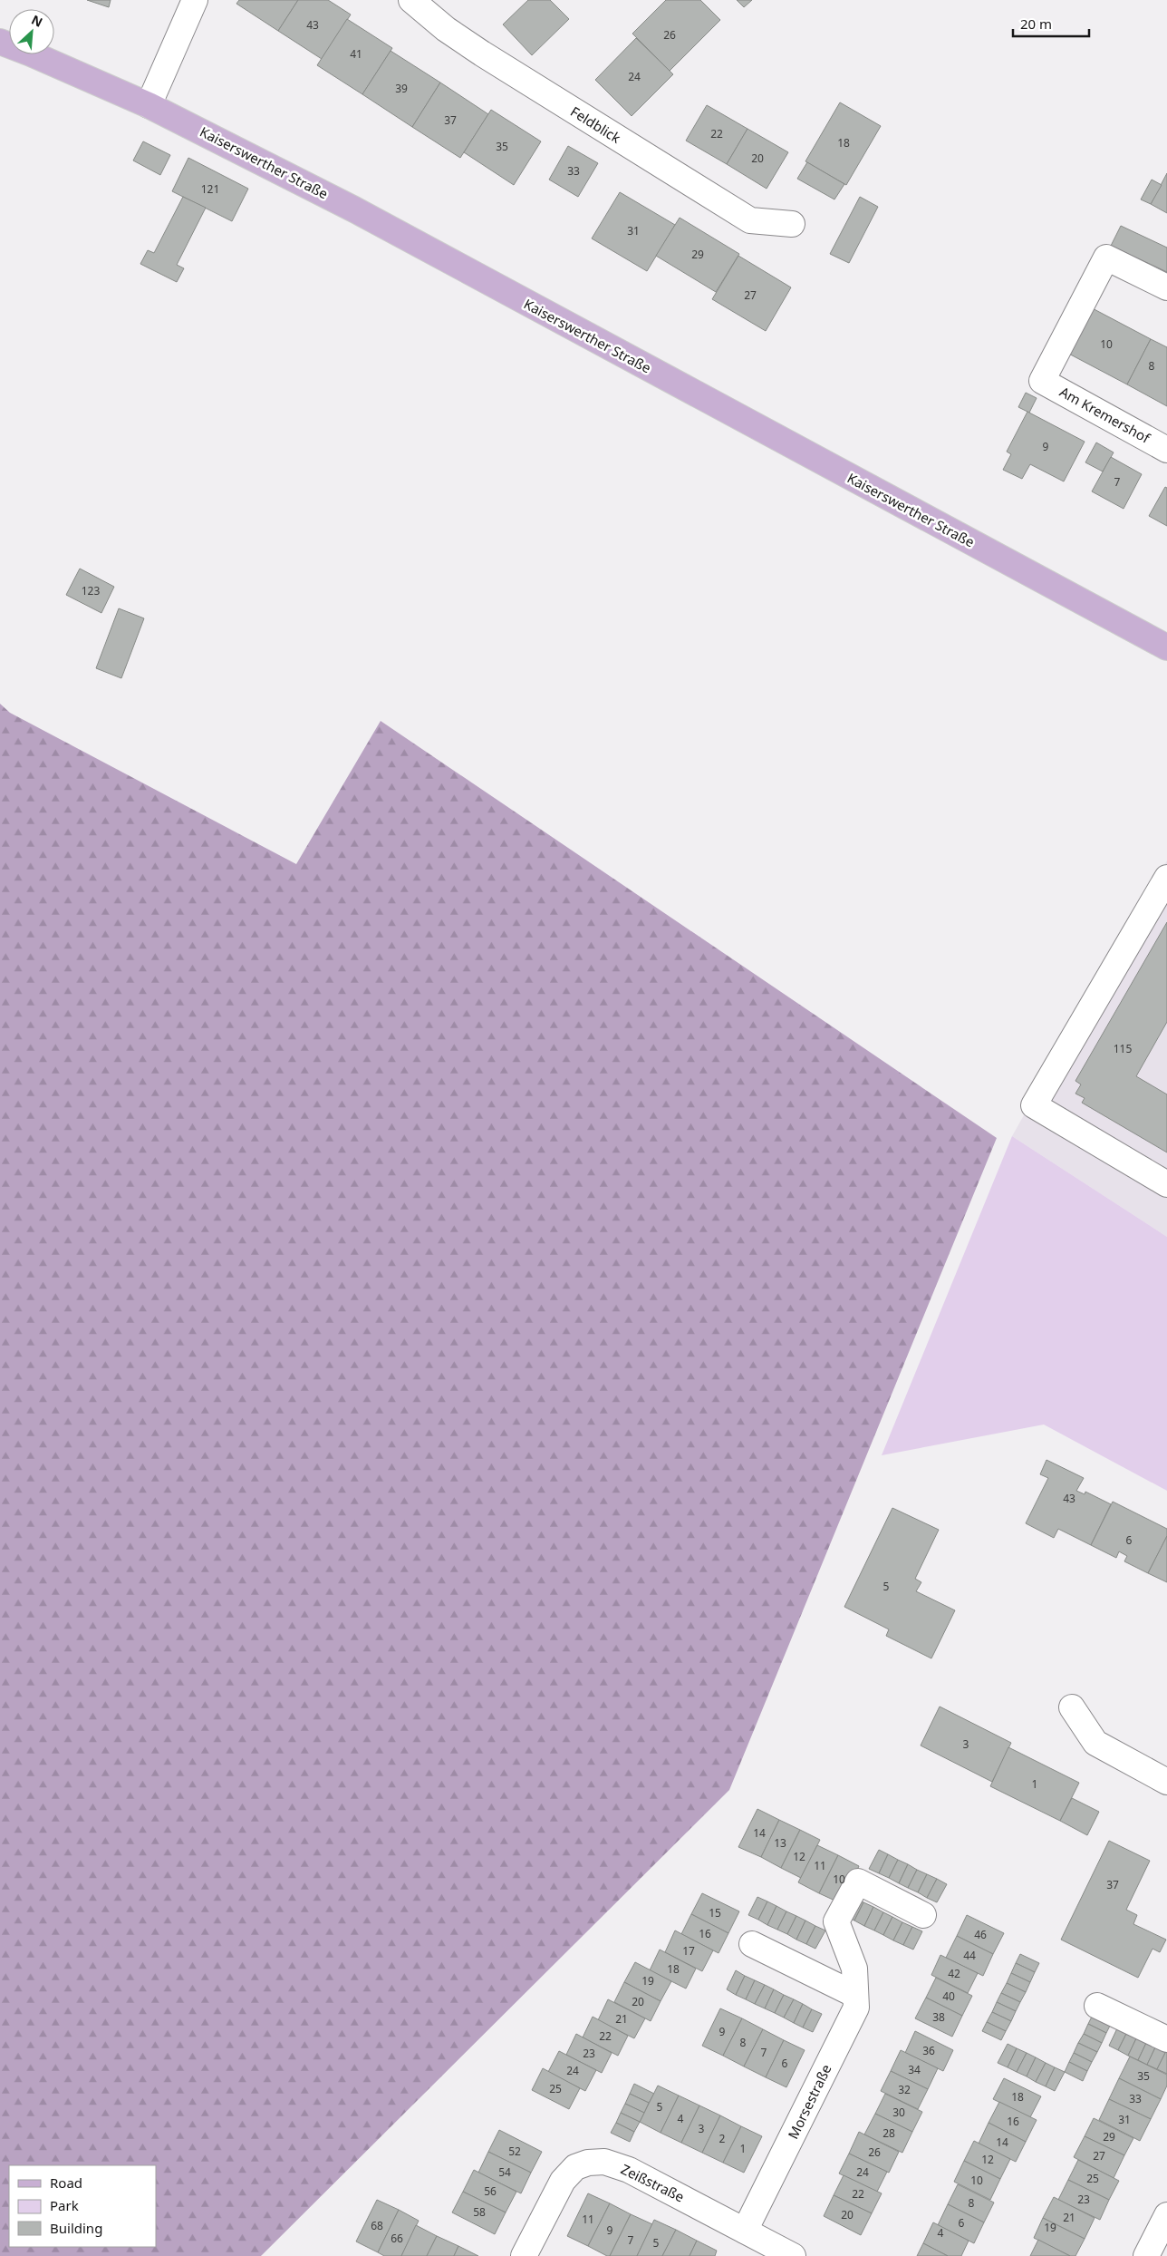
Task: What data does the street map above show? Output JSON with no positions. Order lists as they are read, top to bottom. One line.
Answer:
{"streets":{"main road":["Kaiserswerther Straße"],"street":["Feldblick","Am Kremershof","Morsestraße","Zeißstraße"]},"crossings":[["Morsestraße","Zeißstraße"]],"house_numbers":["43","26","41","24","39","37","22","18","35","20","33","121","31","29","27","10","8","9","7","123","115","43","6","5","3","1","14","13","12","11","10","37","15","16","46","17","44","18","42","19","40","20","38","21","9","22","8","36","7","23","6","34","24","35","25","32","18","33","5","30","4","31","16","3","28","29","2","14","1","52","26","27","12","54","24","25","10","56","22","23","8","58","20","21","11","6","68","19","9","4","66","7","5"],"legend":["Road","Park","Building"],"scale_bar":"20 m","north":"top right"}
